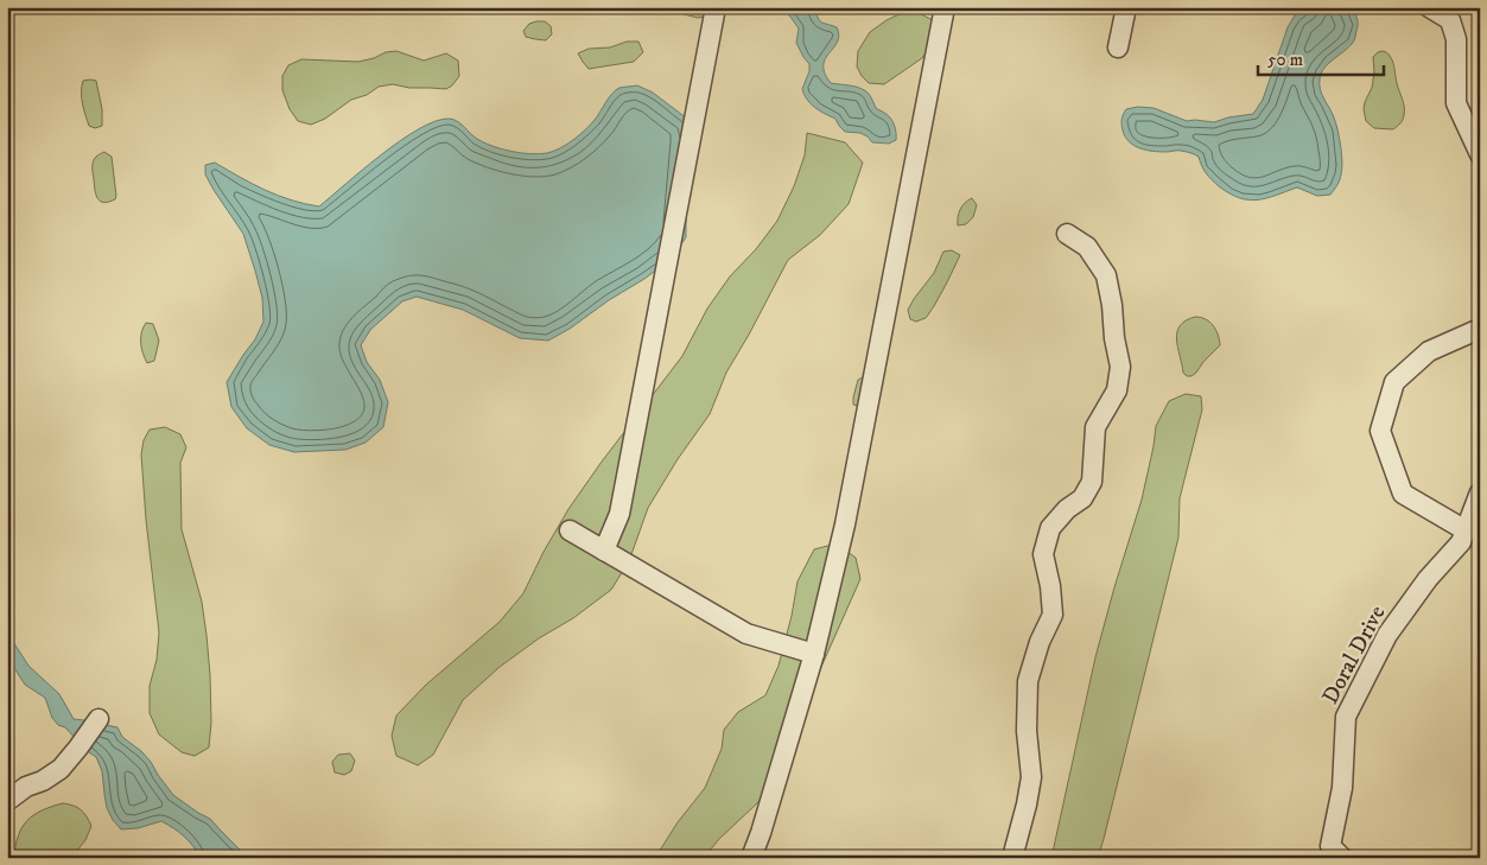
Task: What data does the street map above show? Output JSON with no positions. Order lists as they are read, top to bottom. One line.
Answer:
{"streets":{"street":["Doral Drive"]},"scale_bar":"50 m"}
